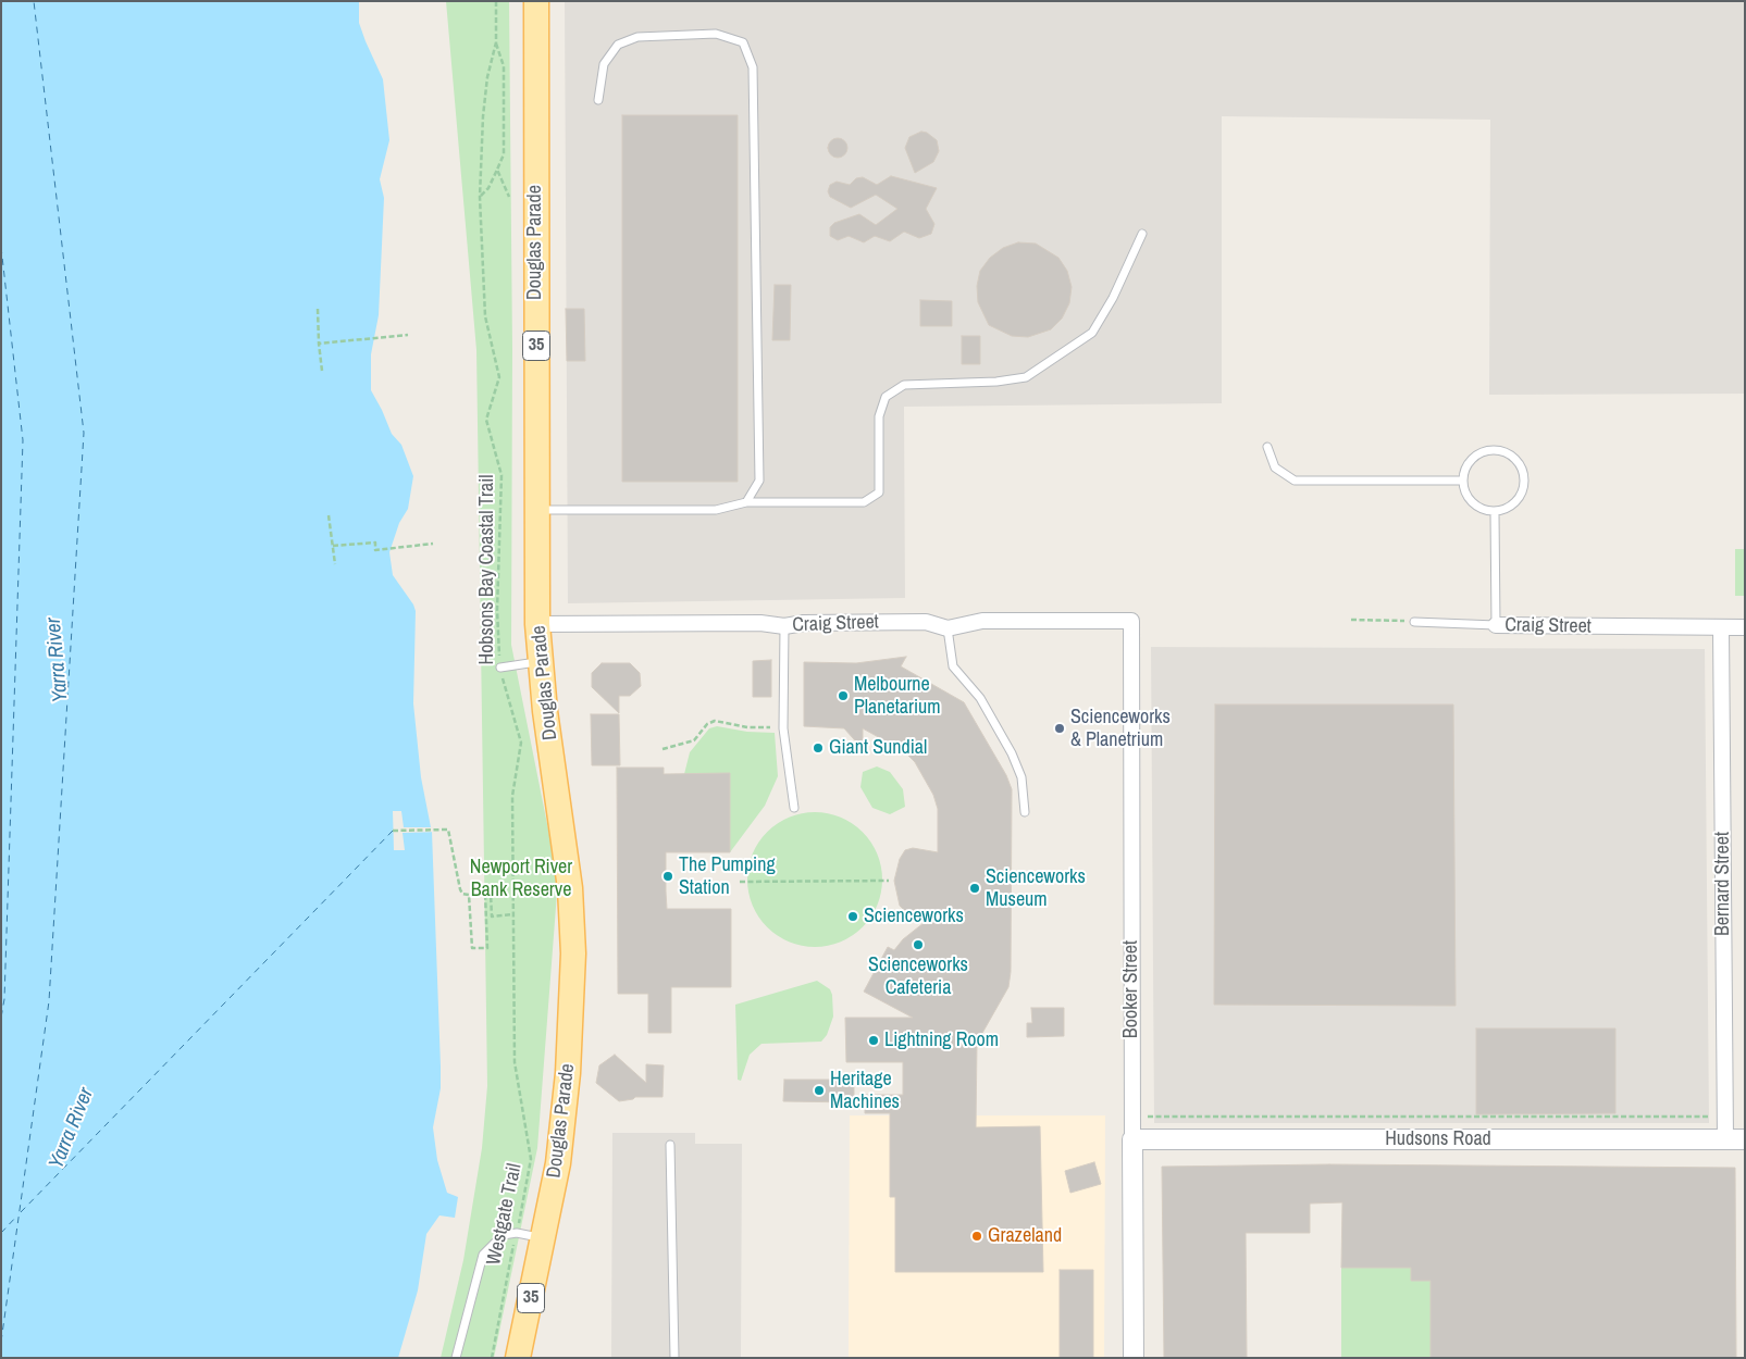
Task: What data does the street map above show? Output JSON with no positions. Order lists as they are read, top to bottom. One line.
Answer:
{"streets":{"main road":["Douglas Parade","35"],"street":["Craig Street","Bernard Street","Booker Street","Hudsons Road"],"path":["Hobsons Bay Coastal Trail","Westgate Trail"]},"crossings":[["Douglas Parade","Craig Street"],["Hobsons Bay Coastal Trail","Westgate Trail"],["Craig Street","Bernard Street"],["Craig Street","Booker Street"],["Bernard Street","Hudsons Road"],["Booker Street","Hudsons Road"]],"water":["Yarra River"],"parks":["Newport River Bank Reserve"],"places":["Melbourne Planetarium","Scienceworks & Planetrium","Giant Sundial","The Pumping Station","Scienceworks Museum","Scienceworks","Scienceworks Cafeteria","Lightning Room","Heritage Machines","Grazeland"]}
